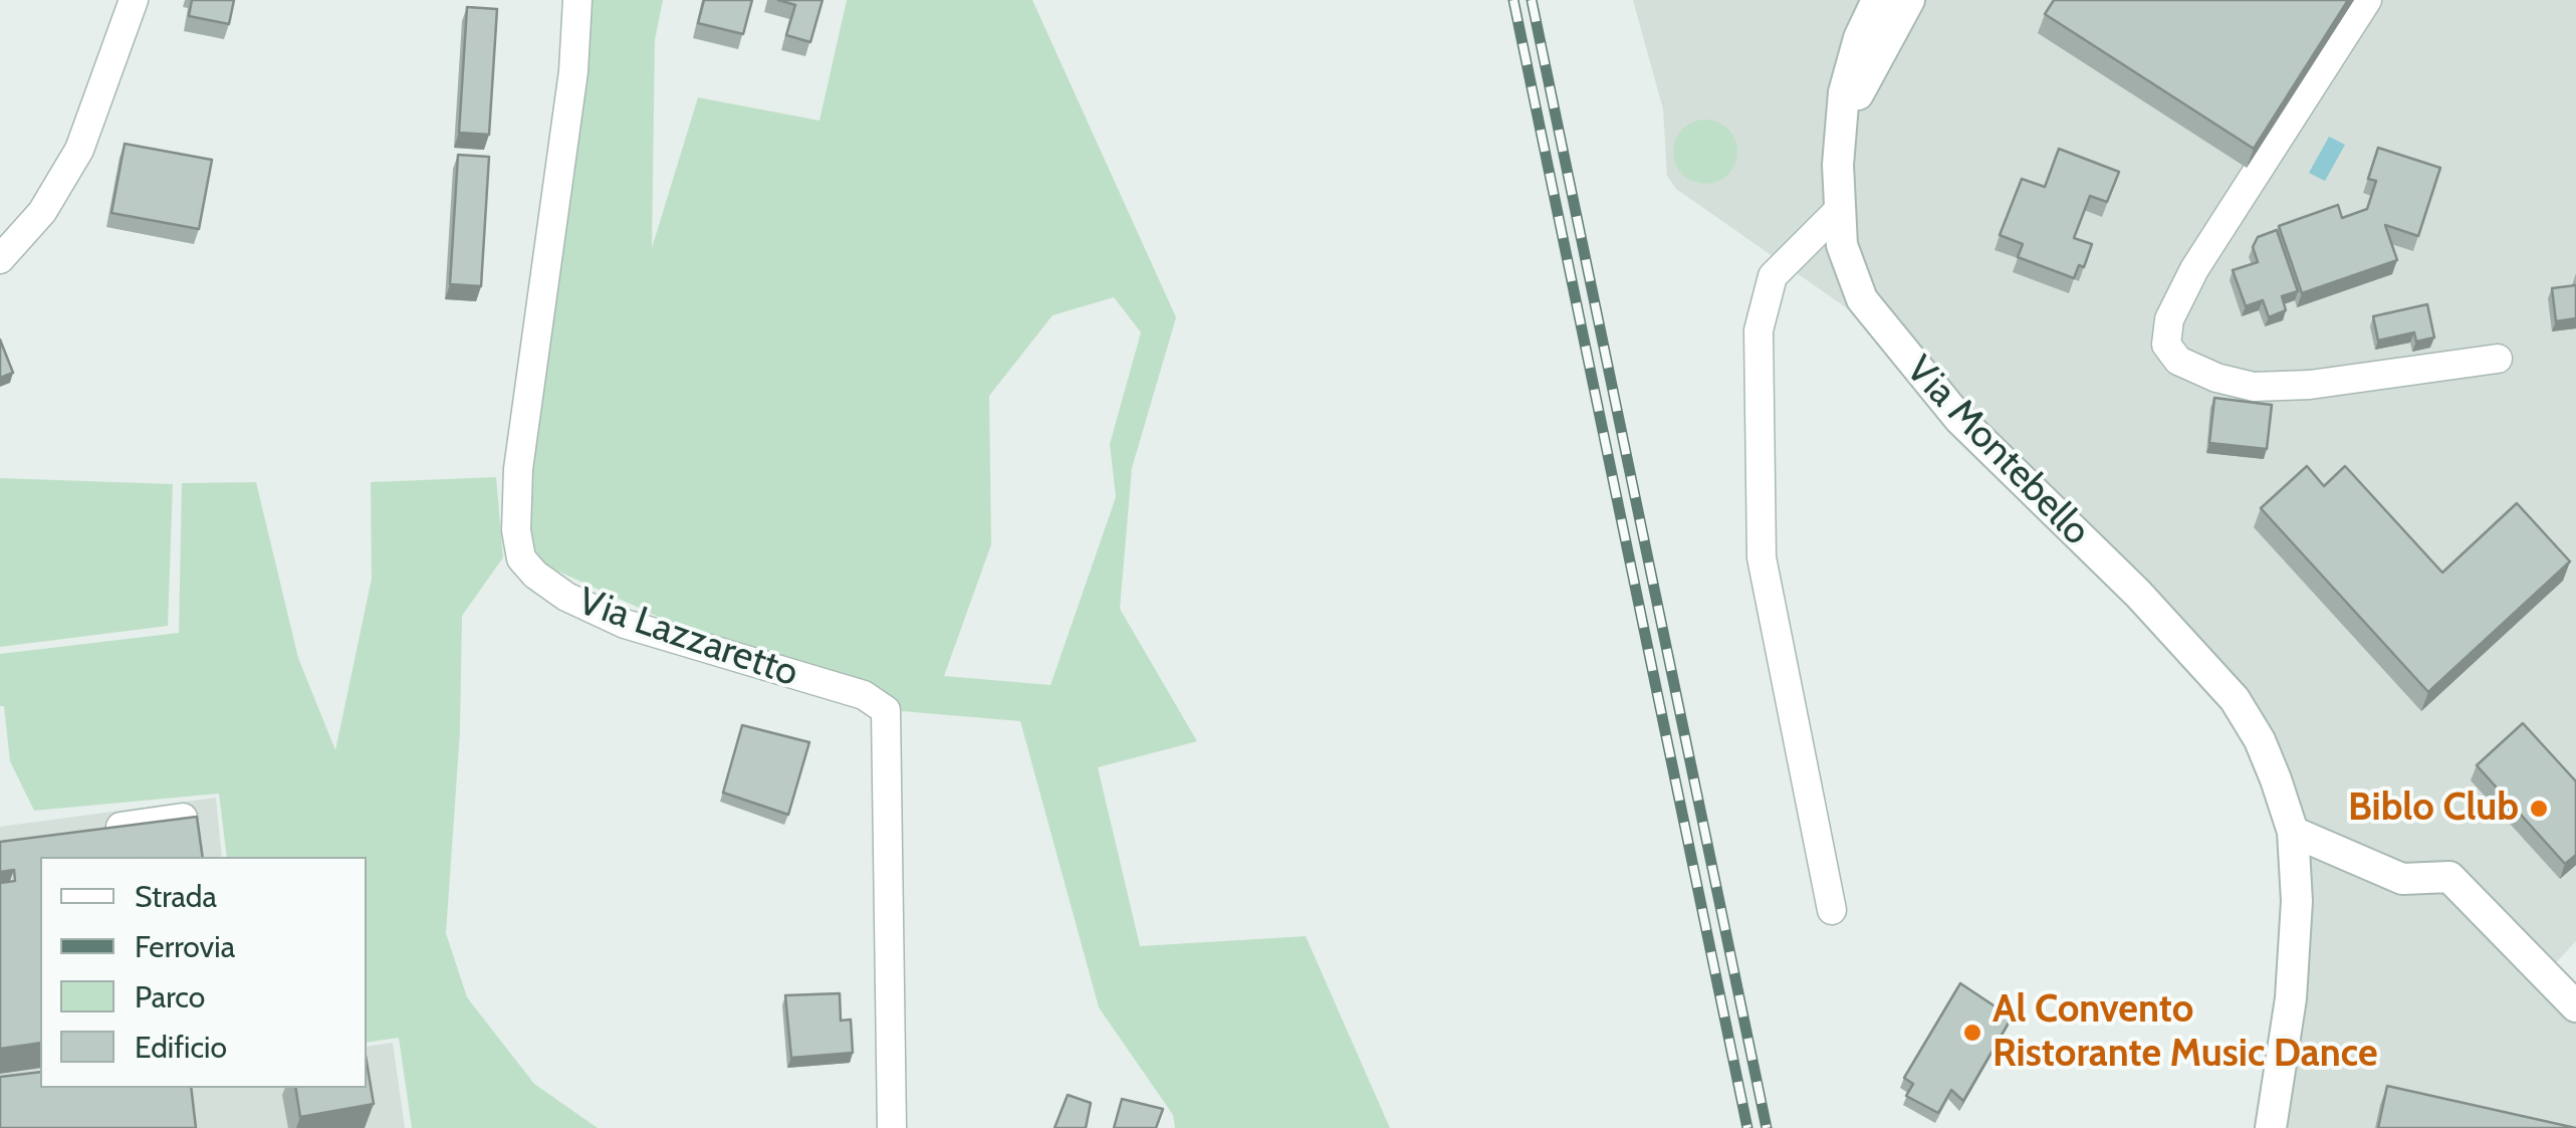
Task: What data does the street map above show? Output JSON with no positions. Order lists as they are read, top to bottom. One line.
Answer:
{"streets":{"street":["Via Montebello","Via Lazzaretto"]},"places":["Biblo Club","Al Convento Ristorante Music Dance"],"legend":["Strada","Ferrovia","Parco","Edificio"]}
